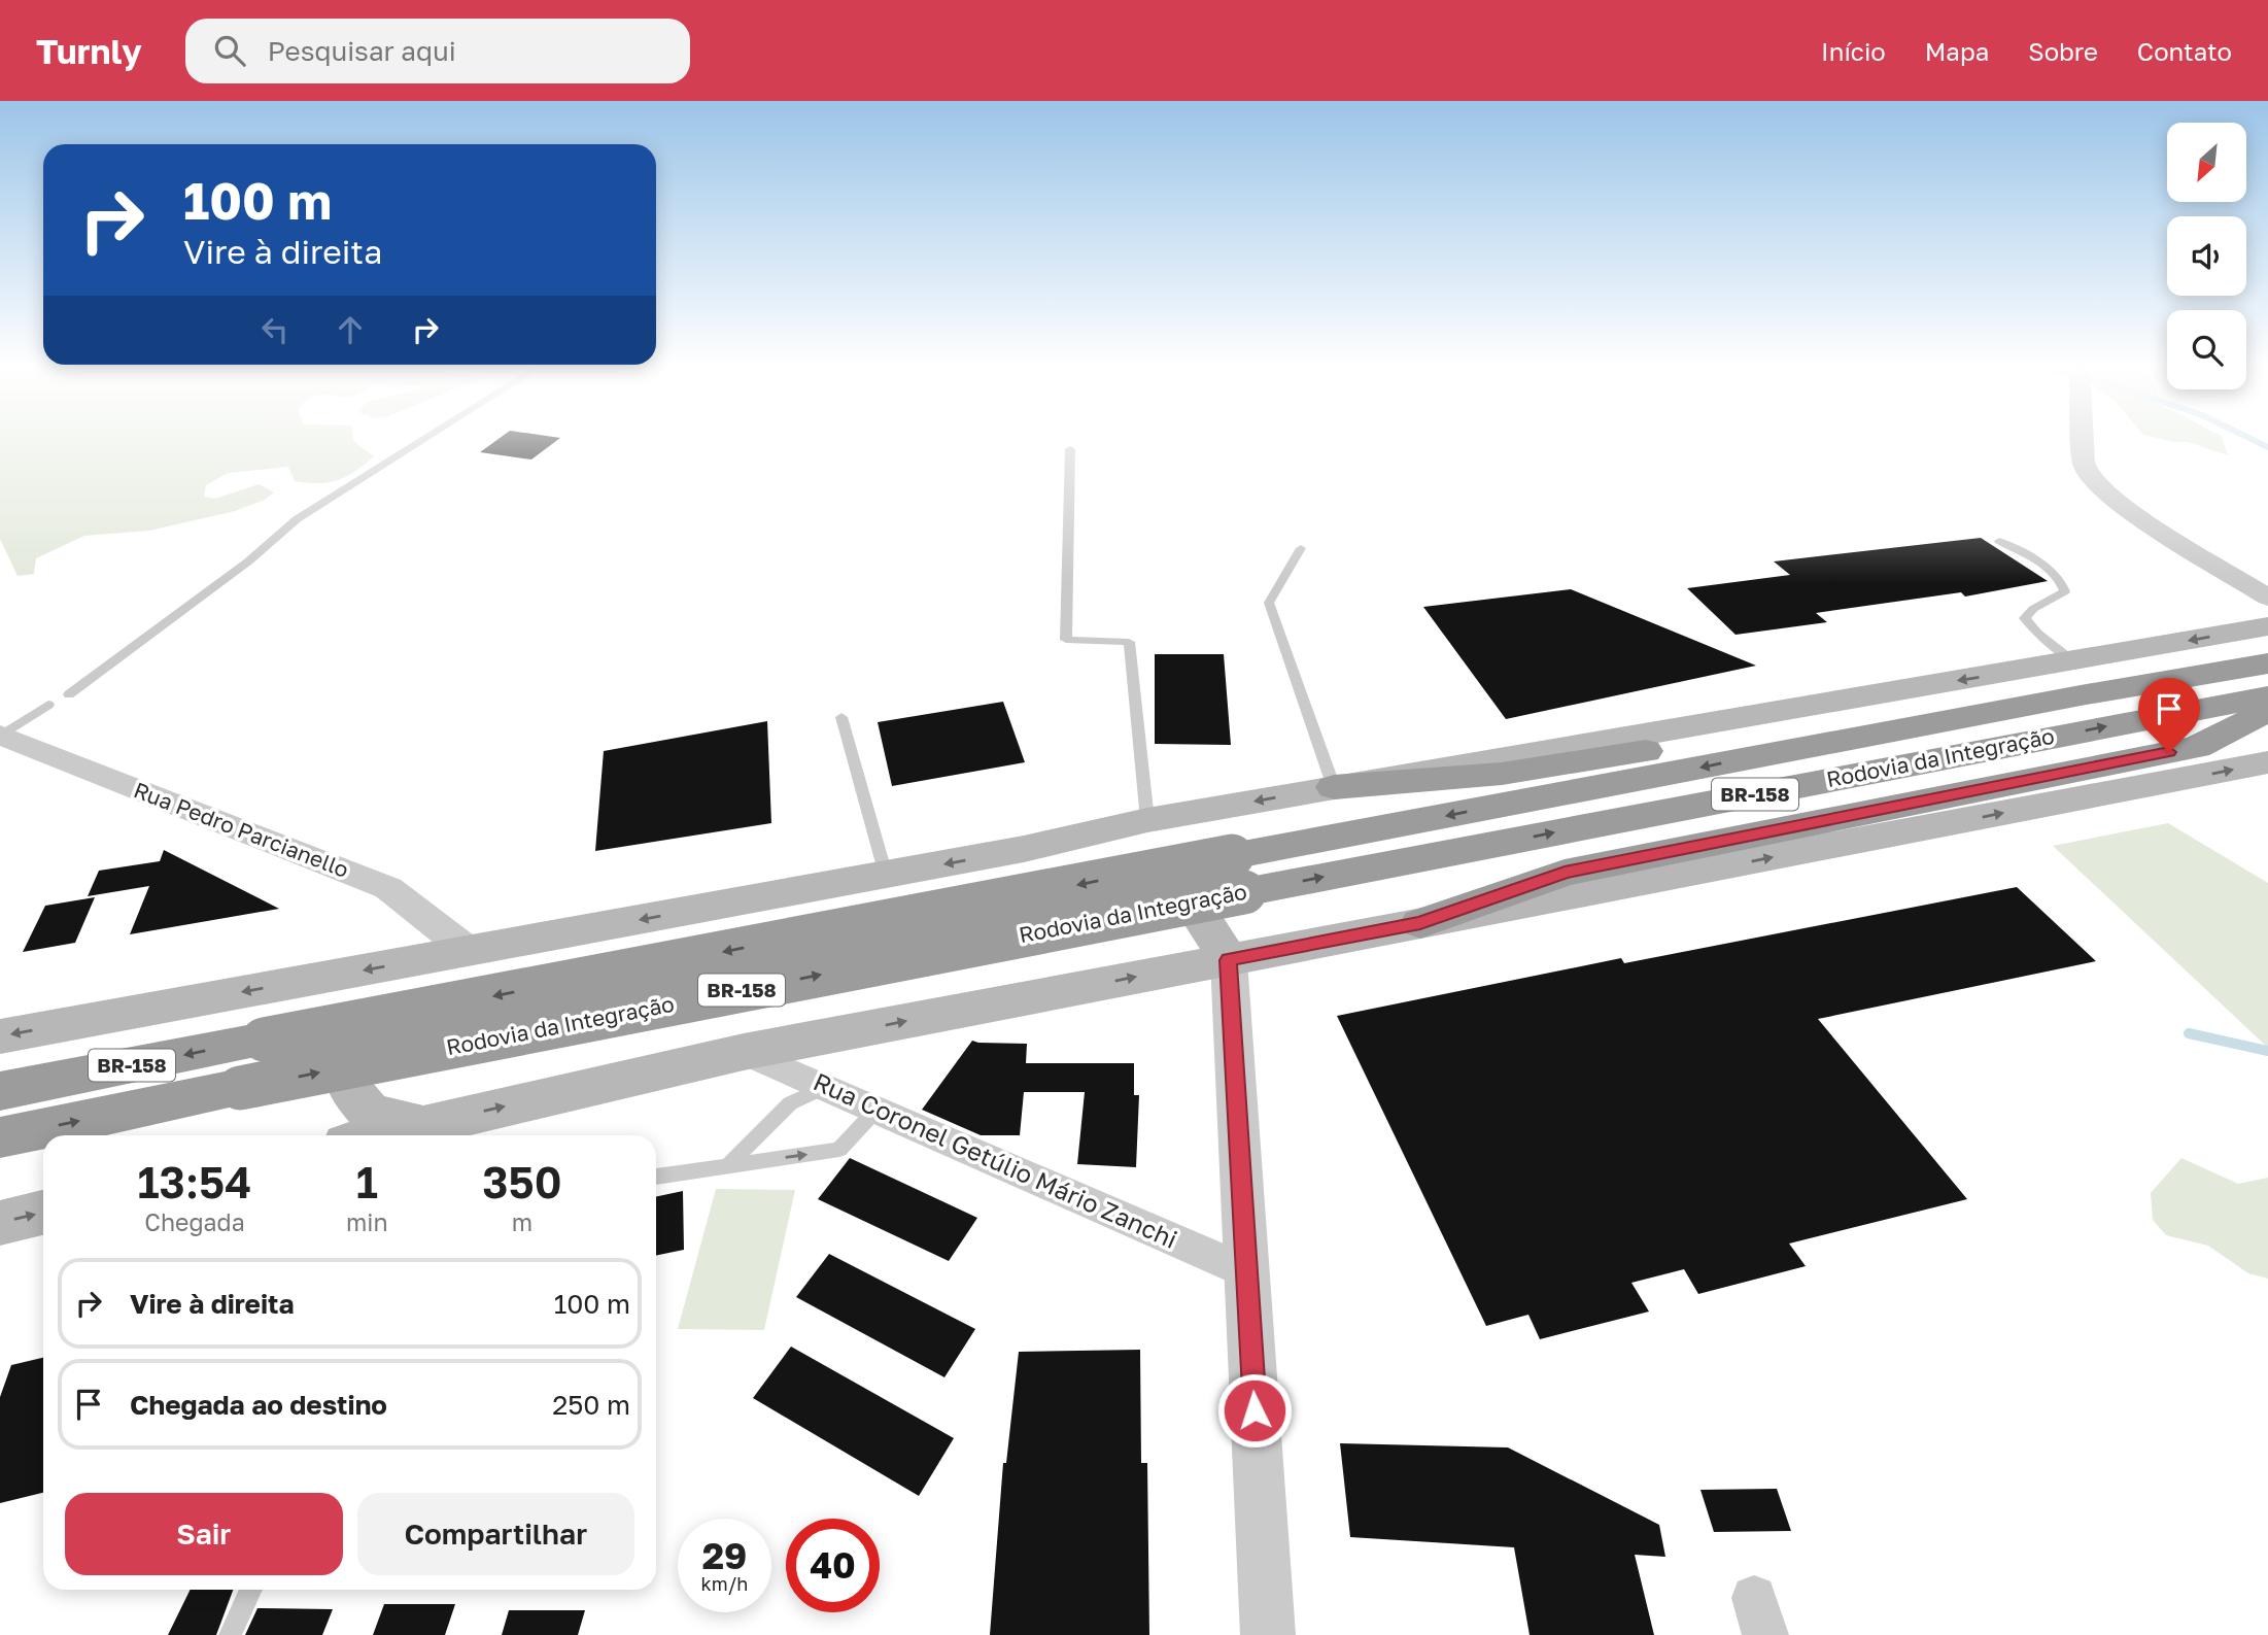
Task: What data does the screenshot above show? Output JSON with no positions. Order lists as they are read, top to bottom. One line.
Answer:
{"streets":{"highway":["Rodovia da Integração","BR-158"],"street":["Rua Pedro Parcianello","Rua Coronel Getúlio Mário Zanchi"]},"crossings":[["Rodovia da Integração","BR-158"],["BR-158","Rua Pedro Parcianello"],["BR-158","Rua Coronel Getúlio Mário Zanchi"]],"north":"bottom left","page":{"header":"Turnly","search":"Pesquisar aqui","nav":["Início","Mapa","Sobre","Contato"],"turn":["100 m","Vire à direita"],"eta":["13:54","Chegada","1","min","350","m"],"list":[{"name":"Vire à direita","value":"100 m"},{"name":"Chegada ao destino","value":"250 m"}],"buttons":["Sair","Compartilhar"],"speed":"29 km/h","limit":"40"}}
